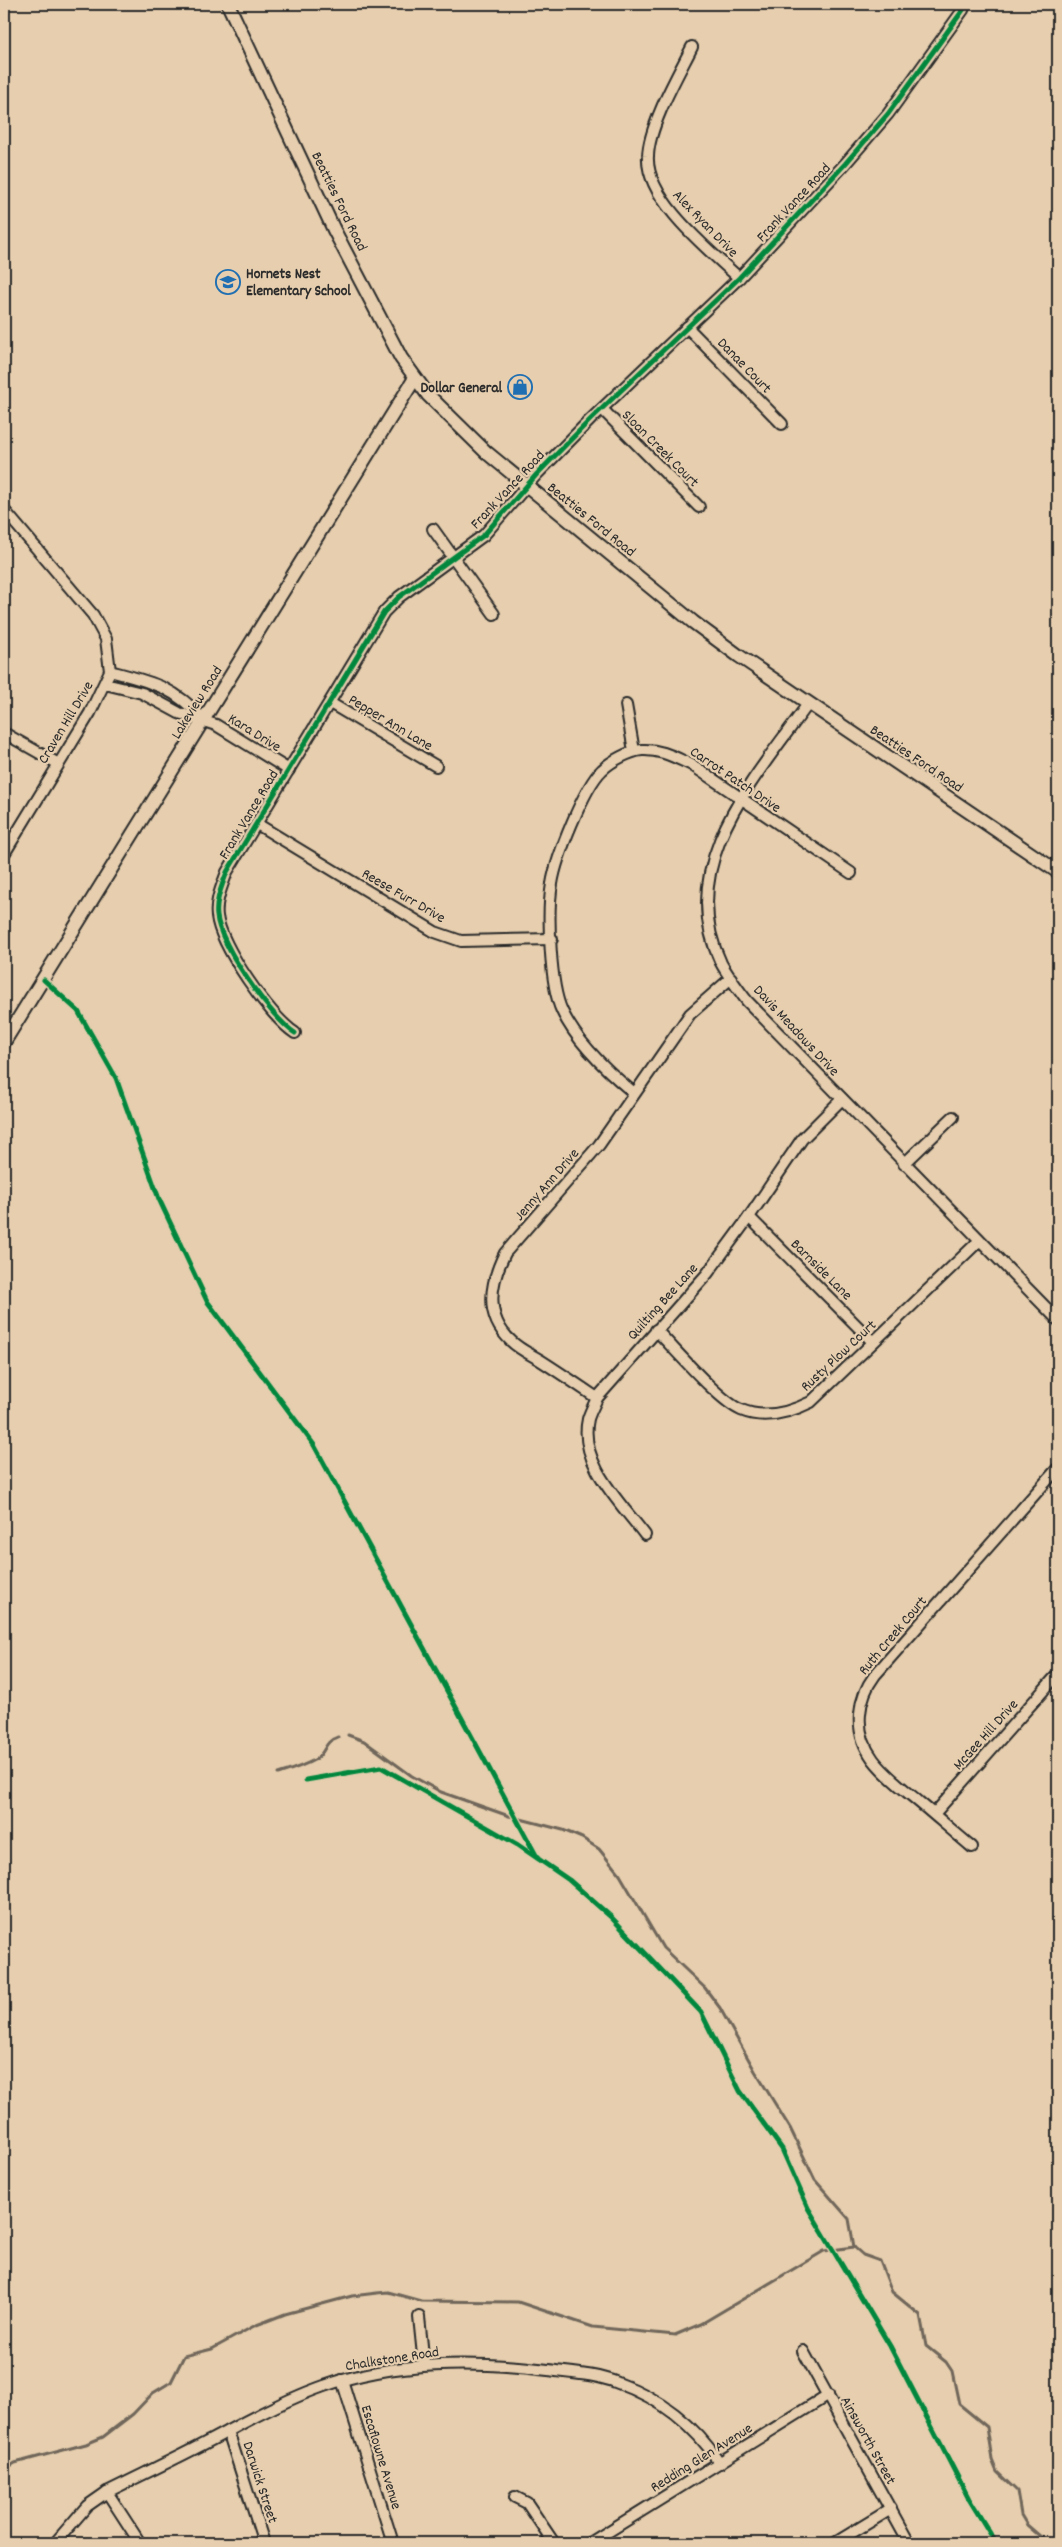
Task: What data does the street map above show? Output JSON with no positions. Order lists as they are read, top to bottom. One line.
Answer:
{"streets":{"main road":["Beatties Ford Road","Lakeview Road"],"street":["Frank Vance Road","Alex Ryan Drive","Danae Court","Sloan Creek Court","Craven Hill Drive","Pepper Ann Lane","Kara Drive","Carrot Patch Drive","Reese Furr Drive","Davis Meadows Drive","Jenny Ann Drive","Barnside Lane","Quilting Bee Lane","Rusty Plow Court","Ruth Creek Court","McGee Hill Drive","Chalkstone Road","Ainsworth Street","Escaflowne Avenue","Redding Glen Avenue","Darwick Street"]},"crossings":[["Beatties Ford Road","Frank Vance Road"],["Beatties Ford Road","Lakeview Road"],["Beatties Ford Road","Davis Meadows Drive"],["Frank Vance Road","Alex Ryan Drive"],["Frank Vance Road","Danae Court"],["Frank Vance Road","Sloan Creek Court"],["Frank Vance Road","Pepper Ann Lane"],["Frank Vance Road","Kara Drive"],["Frank Vance Road","Reese Furr Drive"],["Lakeview Road","Kara Drive"],["Craven Hill Drive","Kara Drive"],["Carrot Patch Drive","Reese Furr Drive"],["Carrot Patch Drive","Davis Meadows Drive"],["Carrot Patch Drive","Jenny Ann Drive"],["Davis Meadows Drive","Jenny Ann Drive"],["Davis Meadows Drive","Quilting Bee Lane"],["Davis Meadows Drive","Rusty Plow Court"],["Jenny Ann Drive","Quilting Bee Lane"],["Barnside Lane","Quilting Bee Lane"],["Barnside Lane","Rusty Plow Court"],["Quilting Bee Lane","Rusty Plow Court"],["Ruth Creek Court","McGee Hill Drive"],["Chalkstone Road","Escaflowne Avenue"],["Chalkstone Road","Redding Glen Avenue"],["Chalkstone Road","Darwick Street"],["Ainsworth Street","Redding Glen Avenue"]],"places":{"school or university":["Hornets Nest Elementary School"],"shop":["Dollar General"]}}
